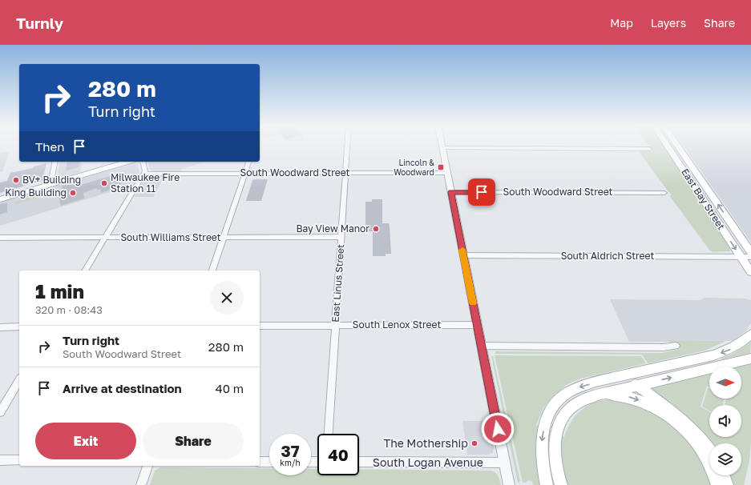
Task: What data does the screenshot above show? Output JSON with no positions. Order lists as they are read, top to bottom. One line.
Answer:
{"streets":{"main road":["East Bay Street"],"street":["South Woodward Street","South Williams Street","South Aldrich Street","East Linus Street","South Lenox Street","South Logan Avenue"]},"crossings":[["South Woodward Street","East Linus Street"],["East Bay Street","South Aldrich Street"],["South Williams Street","East Linus Street"],["East Linus Street","South Lenox Street"]],"places":{"transit":["Lincoln & Woodward"],"other":["BV+ Building","Milwaukee Fire Station 11","King Building","Bay View Manor","The Mothership"]},"north":"right","page":{"header":"Turnly","nav":["Map","Layers","Share"],"turn":["280 m","Turn right"],"then":"Then","heading":["1 min","320 m · 08:43"],"list":[{"name":"Turn right","note":"South Woodward Street","value":"280 m"},{"name":"Arrive at destination","value":"40 m"}],"buttons":["Exit","Share"],"speed":"37 km/h","limit":"40"}}
